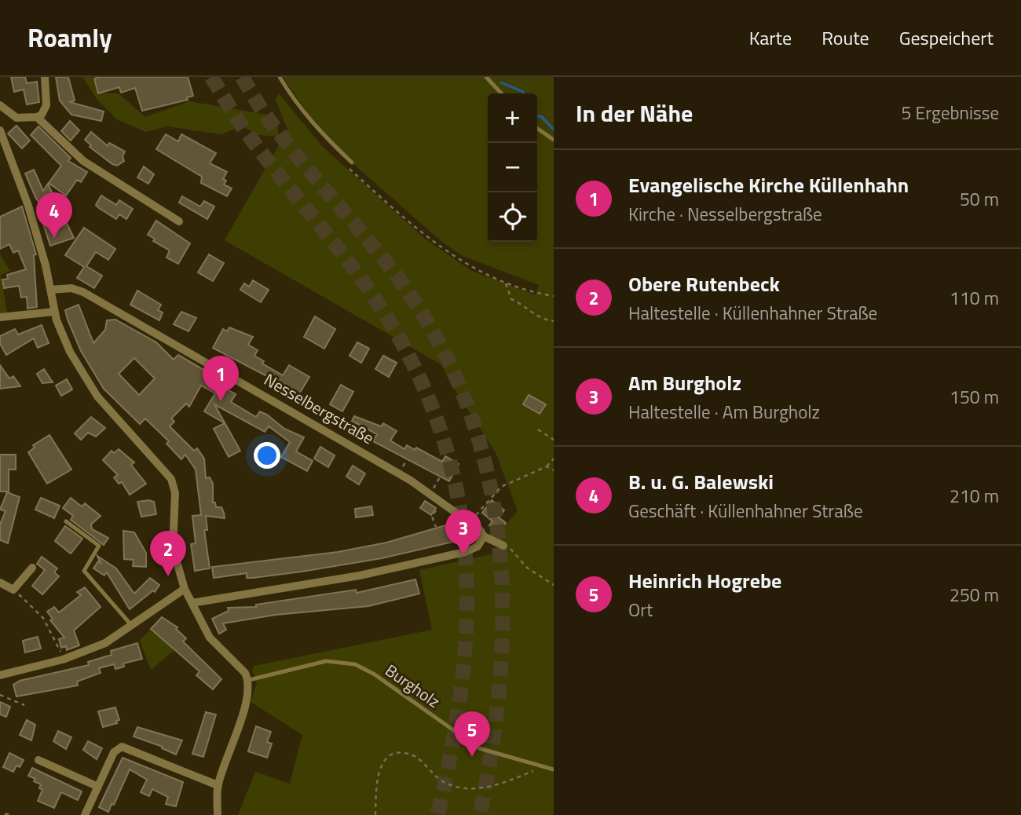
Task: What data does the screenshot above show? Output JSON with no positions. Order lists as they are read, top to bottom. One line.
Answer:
{"streets":{"street":["Nesselbergstraße"],"lane":["Burgholz"]},"page":{"header":"Roamly","nav":["Karte","Route","Gespeichert"],"heading":["In der Nähe","5 Ergebnisse"],"map_buttons":["+","−"],"list":[{"mark":"1","name":"Evangelische Kirche Küllenhahn","note":"Kirche · Nesselbergstraße","value":"50 m"},{"mark":"2","name":"Obere Rutenbeck","note":"Haltestelle · Küllenhahner Straße","value":"110 m"},{"mark":"3","name":"Am Burgholz","note":"Haltestelle · Am Burgholz","value":"150 m"},{"mark":"4","name":"B. u. G. Balewski","note":"Geschäft · Küllenhahner Straße","value":"210 m"},{"mark":"5","name":"Heinrich Hogrebe","note":"Ort","value":"250 m"}],"pins":["4","1","3","2","5"]}}
